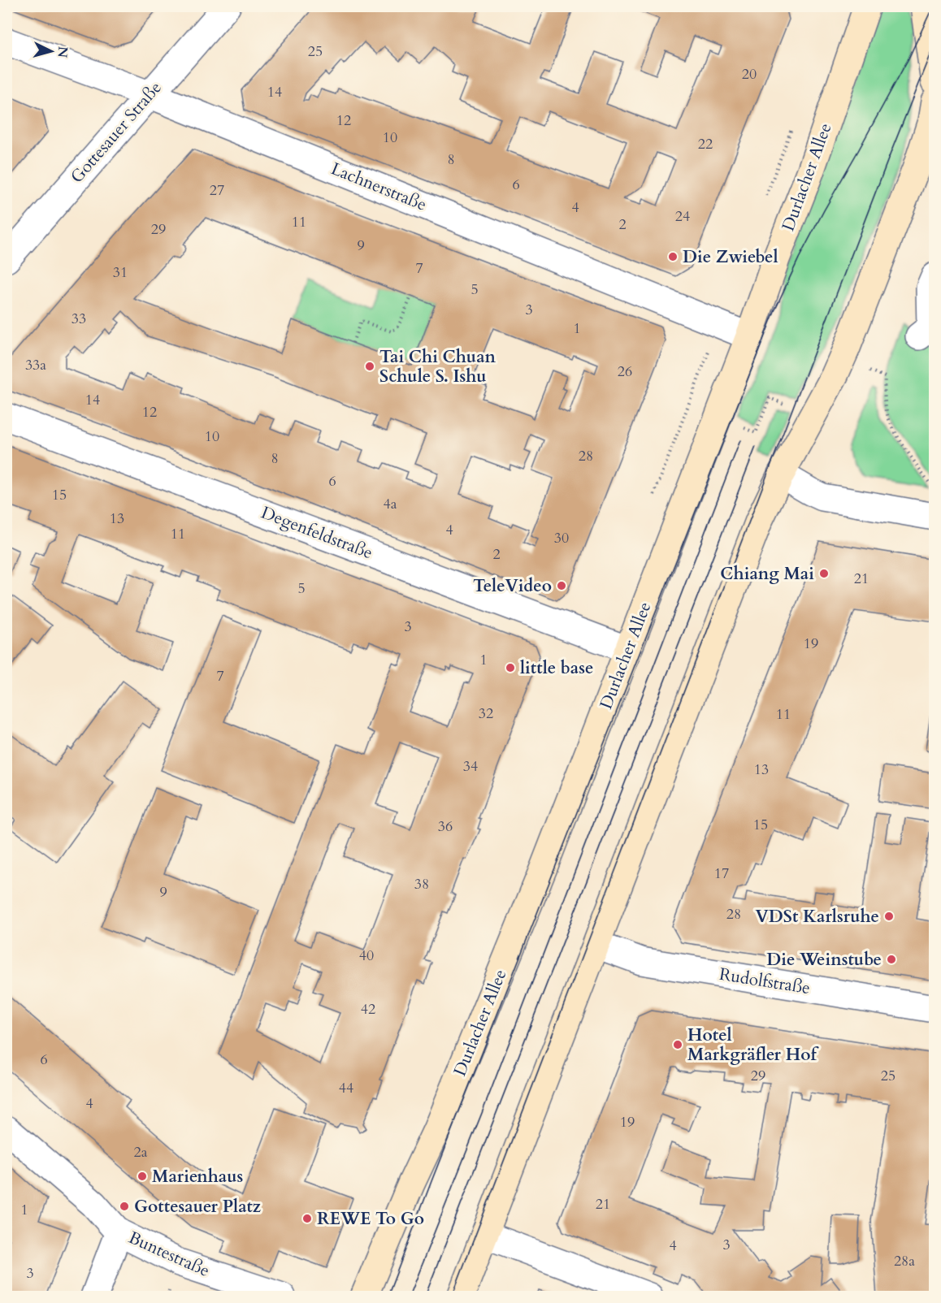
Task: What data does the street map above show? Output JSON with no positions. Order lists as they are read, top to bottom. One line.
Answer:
{"streets":{"main road":["Durlacher Allee"],"street":["Gottesauer Straße","Lachnerstraße","Degenfeldstraße","Rudolfstraße","Buntestraße"]},"crossings":[["Gottesauer Straße","Lachnerstraße"],["Durlacher Allee","Lachnerstraße"],["Durlacher Allee","Degenfeldstraße"]],"places":["Die Zwiebel","Tai Chi Chuan Schule S. Ishu","Chiang Mai","TeleVideo","little base","VDSt Karlsruhe","Die Weinstube","Hotel Markgräfler Hof","Marienhaus","Gottesauer Platz","REWE To Go"],"house_numbers":["25","20","14","12","10","22","8","6","27","4","24","11","2","29","9","7","31","5","3","33","1","33a","26","14","12","10","28","8","6","15","4a","13","4","11","30","2","21","5","3","19","1","7","32","11","34","13","15","36","17","38","9","28","40","42","6","29","25","44","4","19","2a","21","1","3","4","28a","3"],"north":"right"}
